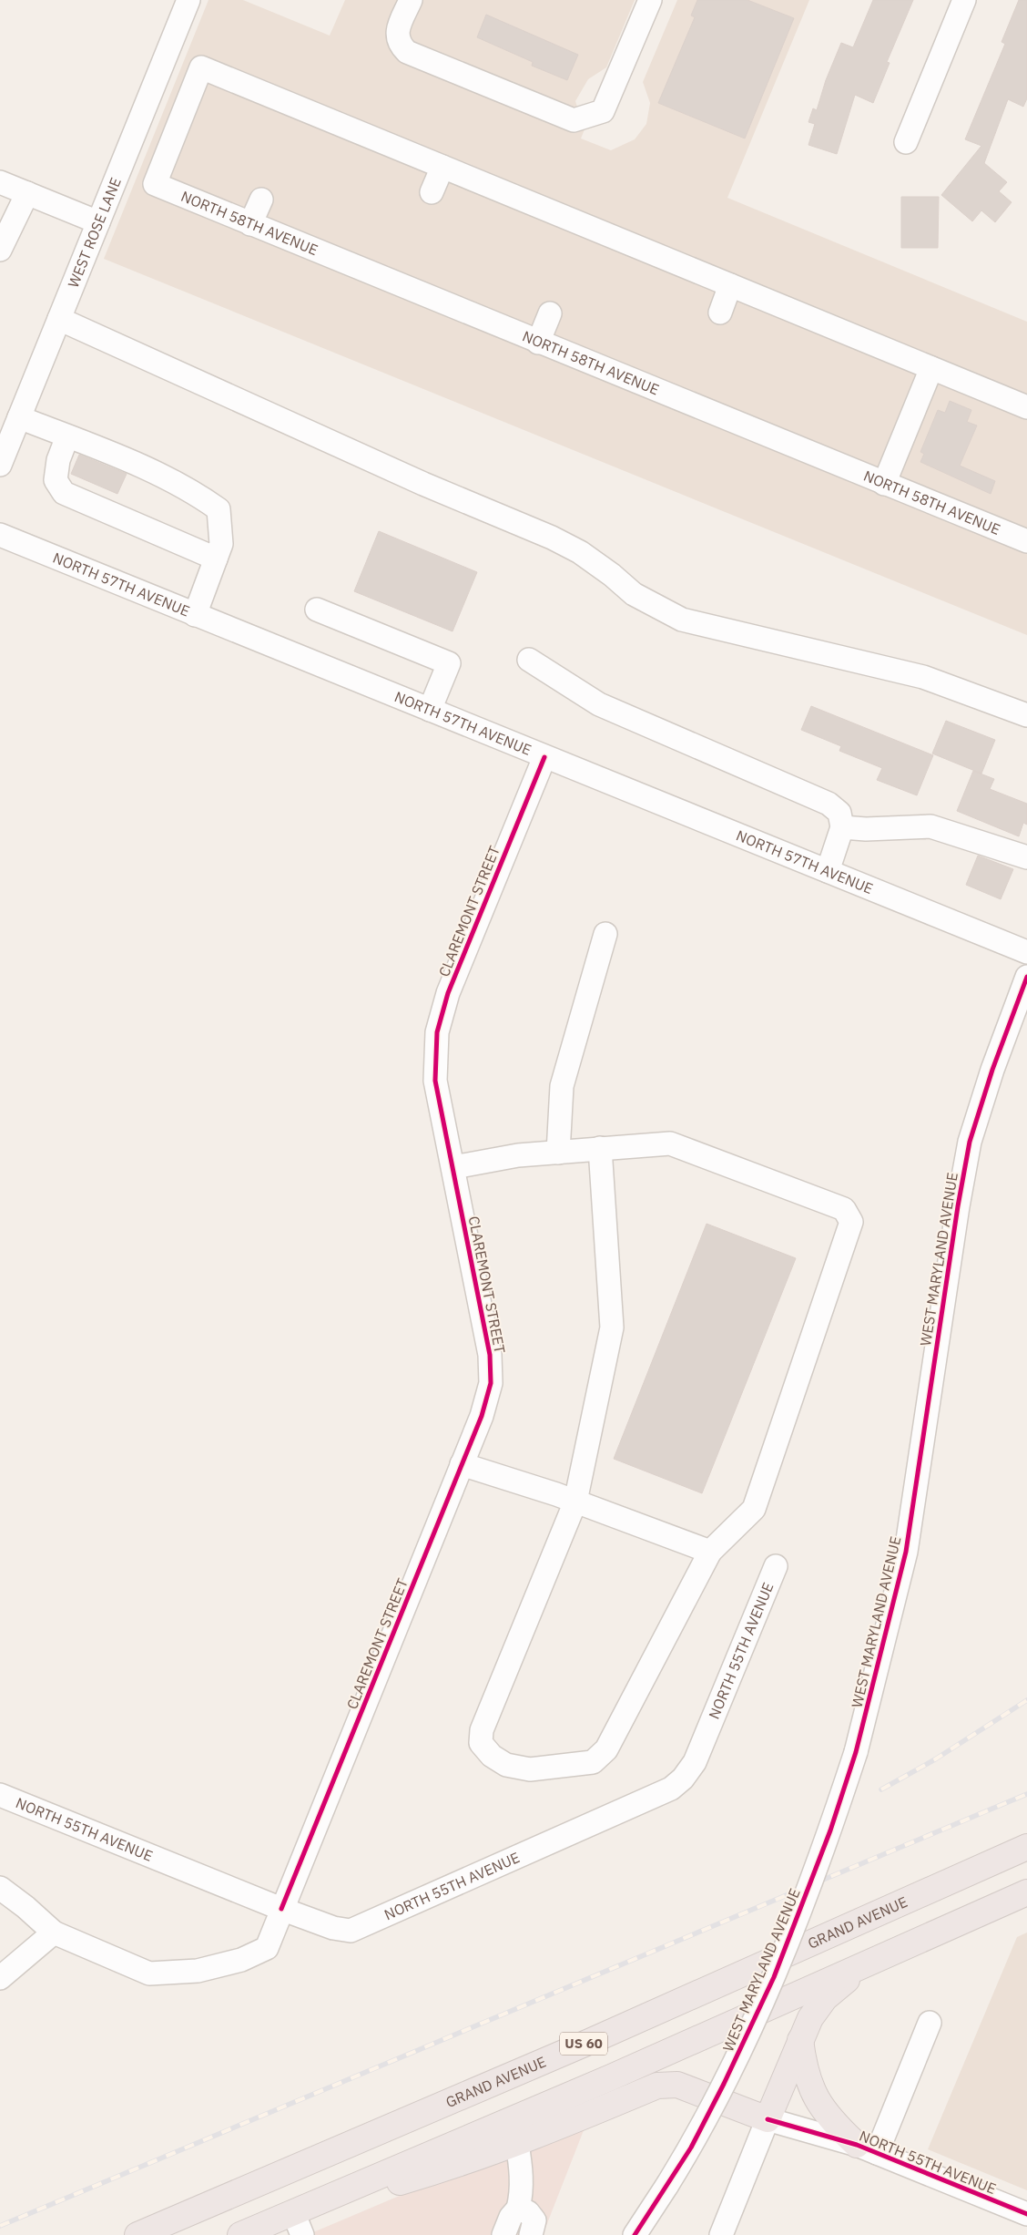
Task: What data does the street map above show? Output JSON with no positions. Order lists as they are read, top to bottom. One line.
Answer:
{"streets":{"highway":["GRAND AVENUE","US 60"],"street":["NORTH 58TH AVENUE","WEST ROSE LANE","NORTH 57TH AVENUE","CLAREMONT STREET","WEST MARYLAND AVENUE","NORTH 55TH AVENUE"]},"crossings":[["NORTH 57TH AVENUE","CLAREMONT STREET"],["CLAREMONT STREET","NORTH 55TH AVENUE"]]}
